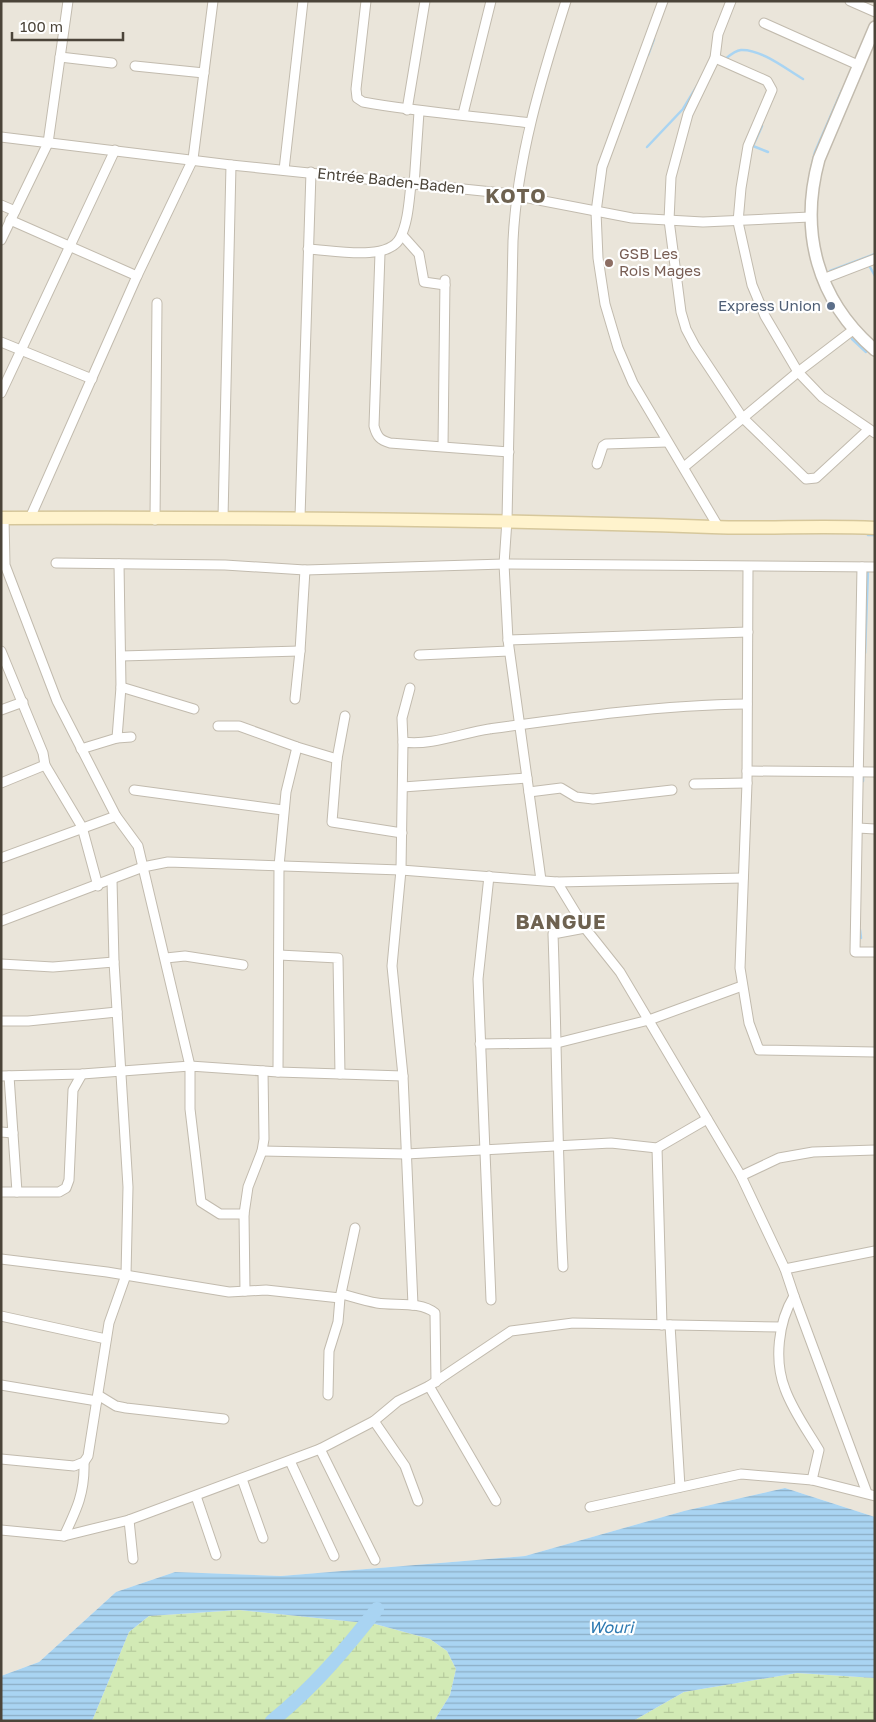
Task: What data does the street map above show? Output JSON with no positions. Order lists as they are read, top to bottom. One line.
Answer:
{"streets":{"street":["Entrée Baden-Baden"]},"districts":["KOTO","BANGUE"],"water":["Wouri"],"places":["GSB Les Rois Mages","Express Union"],"scale_bar":"100 m"}
